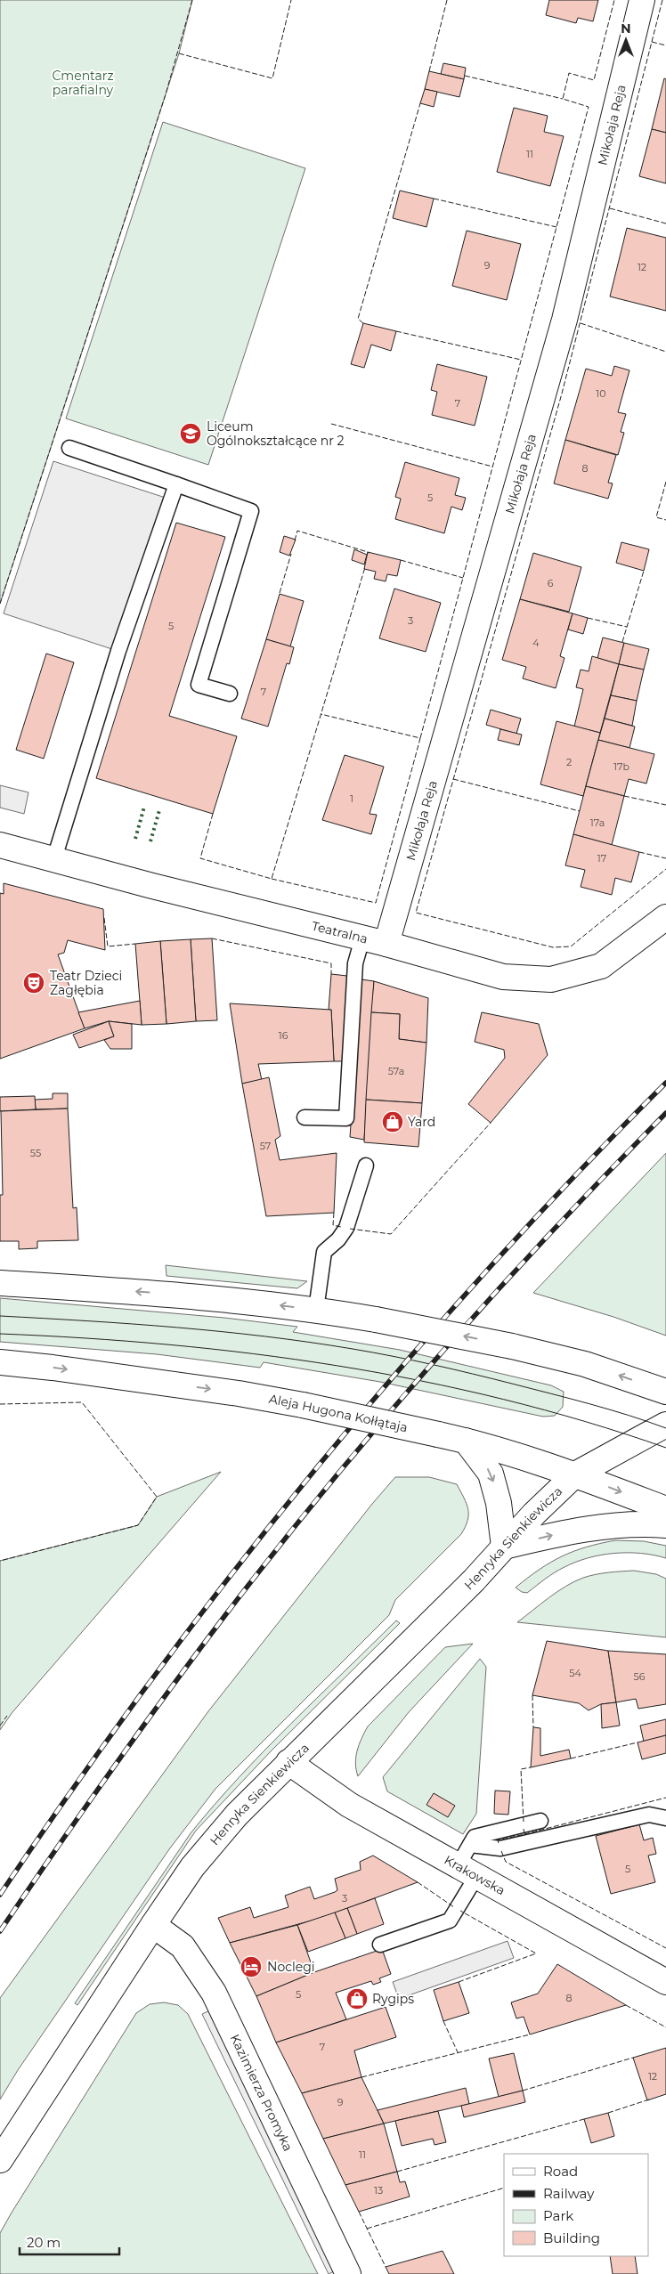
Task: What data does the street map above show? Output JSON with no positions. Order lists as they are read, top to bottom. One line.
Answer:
{"streets":{"street":["Mikołaja Reja","Teatralna","Aleja Hugona Kołłątaja","Henryka Sienkiewicza","Krakowska","Kazimierza Promyka"]},"crossings":[["Mikołaja Reja","Teatralna"],["Aleja Hugona Kołłątaja","Henryka Sienkiewicza"],["Henryka Sienkiewicza","Krakowska"],["Henryka Sienkiewicza","Kazimierza Promyka"]],"parks":["Cmentarz parafialny"],"places":{"school or university":["Liceum Ogólnokształcące nr 2"],"theatre":["Teatr Dzieci Zagłębia"],"shop":["Yard","Rygips"],"hotel":["Noclegi"]},"house_numbers":["11","9","12","10","7","8","5","6","3","5","4","7","2","17b","1","17a","17","16","57a","57","55","54","56","5","3","5","8","7","12","9","11","13"],"legend":["Road","Railway","Park","Building"],"scale_bar":"20 m","north":"top"}
